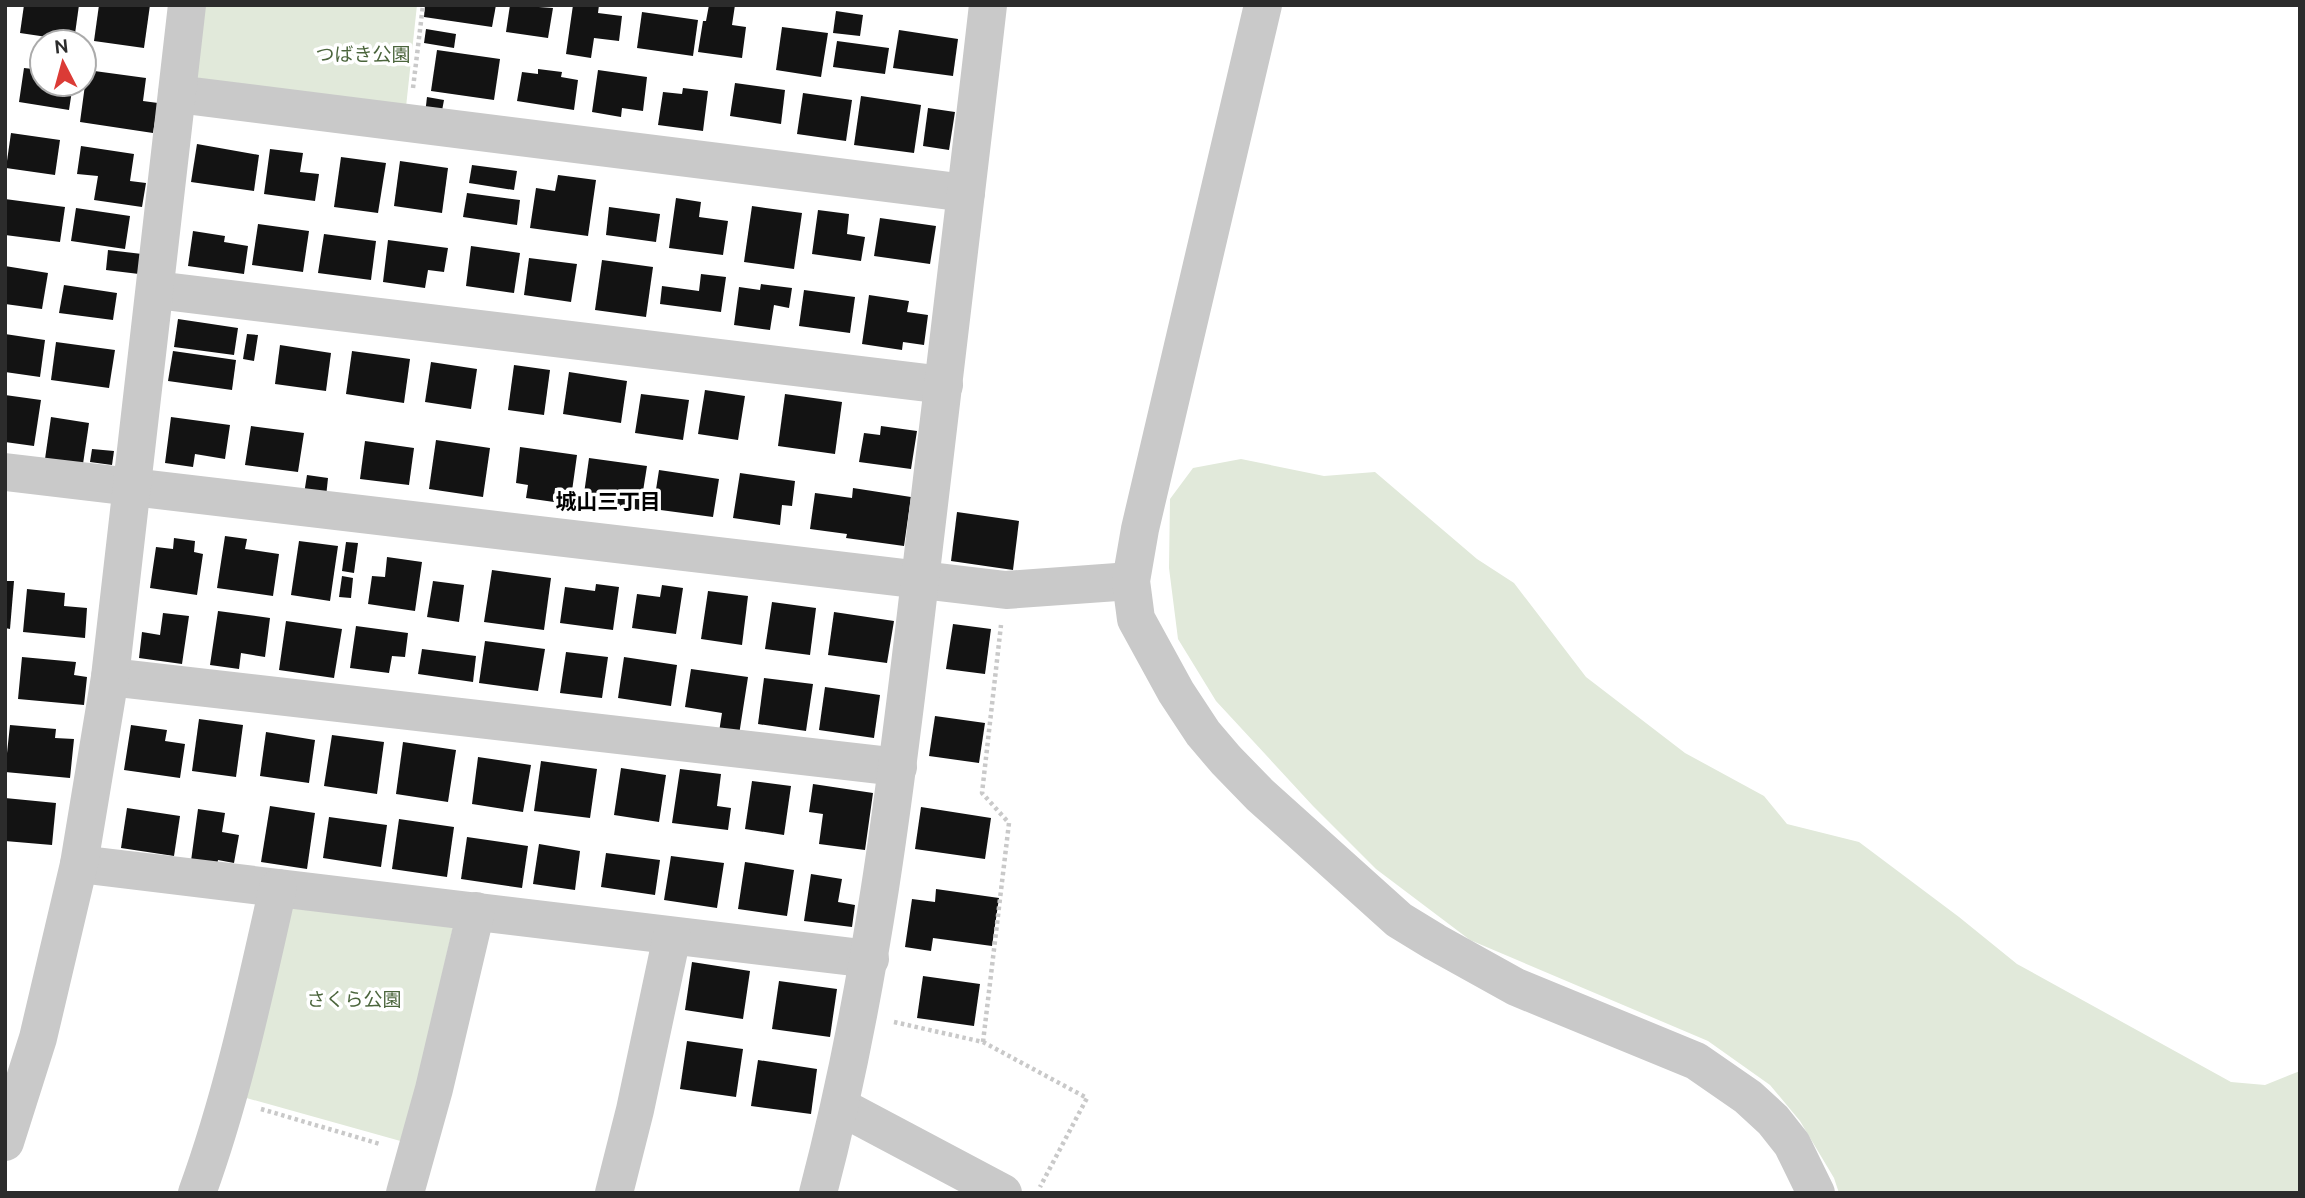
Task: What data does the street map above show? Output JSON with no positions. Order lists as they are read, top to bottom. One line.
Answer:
{"districts":["城山三丁目"],"parks":["つばき公園","さくら公園"],"north":"top"}
